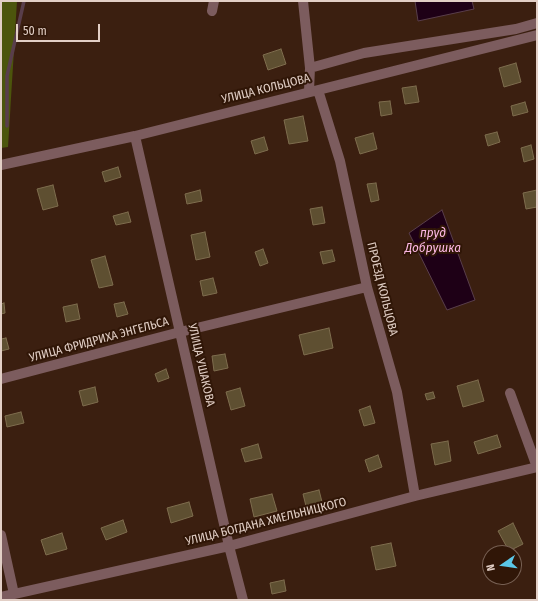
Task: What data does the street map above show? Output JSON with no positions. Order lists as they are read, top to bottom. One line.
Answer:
{"streets":{"street":["УЛИЦА КОЛЬЦОВА","ПРОЕЗД КОЛЬЦОВА","УЛИЦА ФРИДРИХА ЭНГЕЛЬСА","УЛИЦА УШАКОВА","УЛИЦА БОГДАНА ХМЕЛЬНИЦКОГО"]},"crossings":[["УЛИЦА КОЛЬЦОВА","ПРОЕЗД КОЛЬЦОВА"],["УЛИЦА КОЛЬЦОВА","УЛИЦА УШАКОВА"],["ПРОЕЗД КОЛЬЦОВА","УЛИЦА ФРИДРИХА ЭНГЕЛЬСА"],["ПРОЕЗД КОЛЬЦОВА","УЛИЦА БОГДАНА ХМЕЛЬНИЦКОГО"],["УЛИЦА ФРИДРИХА ЭНГЕЛЬСА","УЛИЦА УШАКОВА"],["УЛИЦА УШАКОВА","УЛИЦА БОГДАНА ХМЕЛЬНИЦКОГО"]],"water":["пруд Добрушка"],"scale_bar":"50 m","north":"left"}
